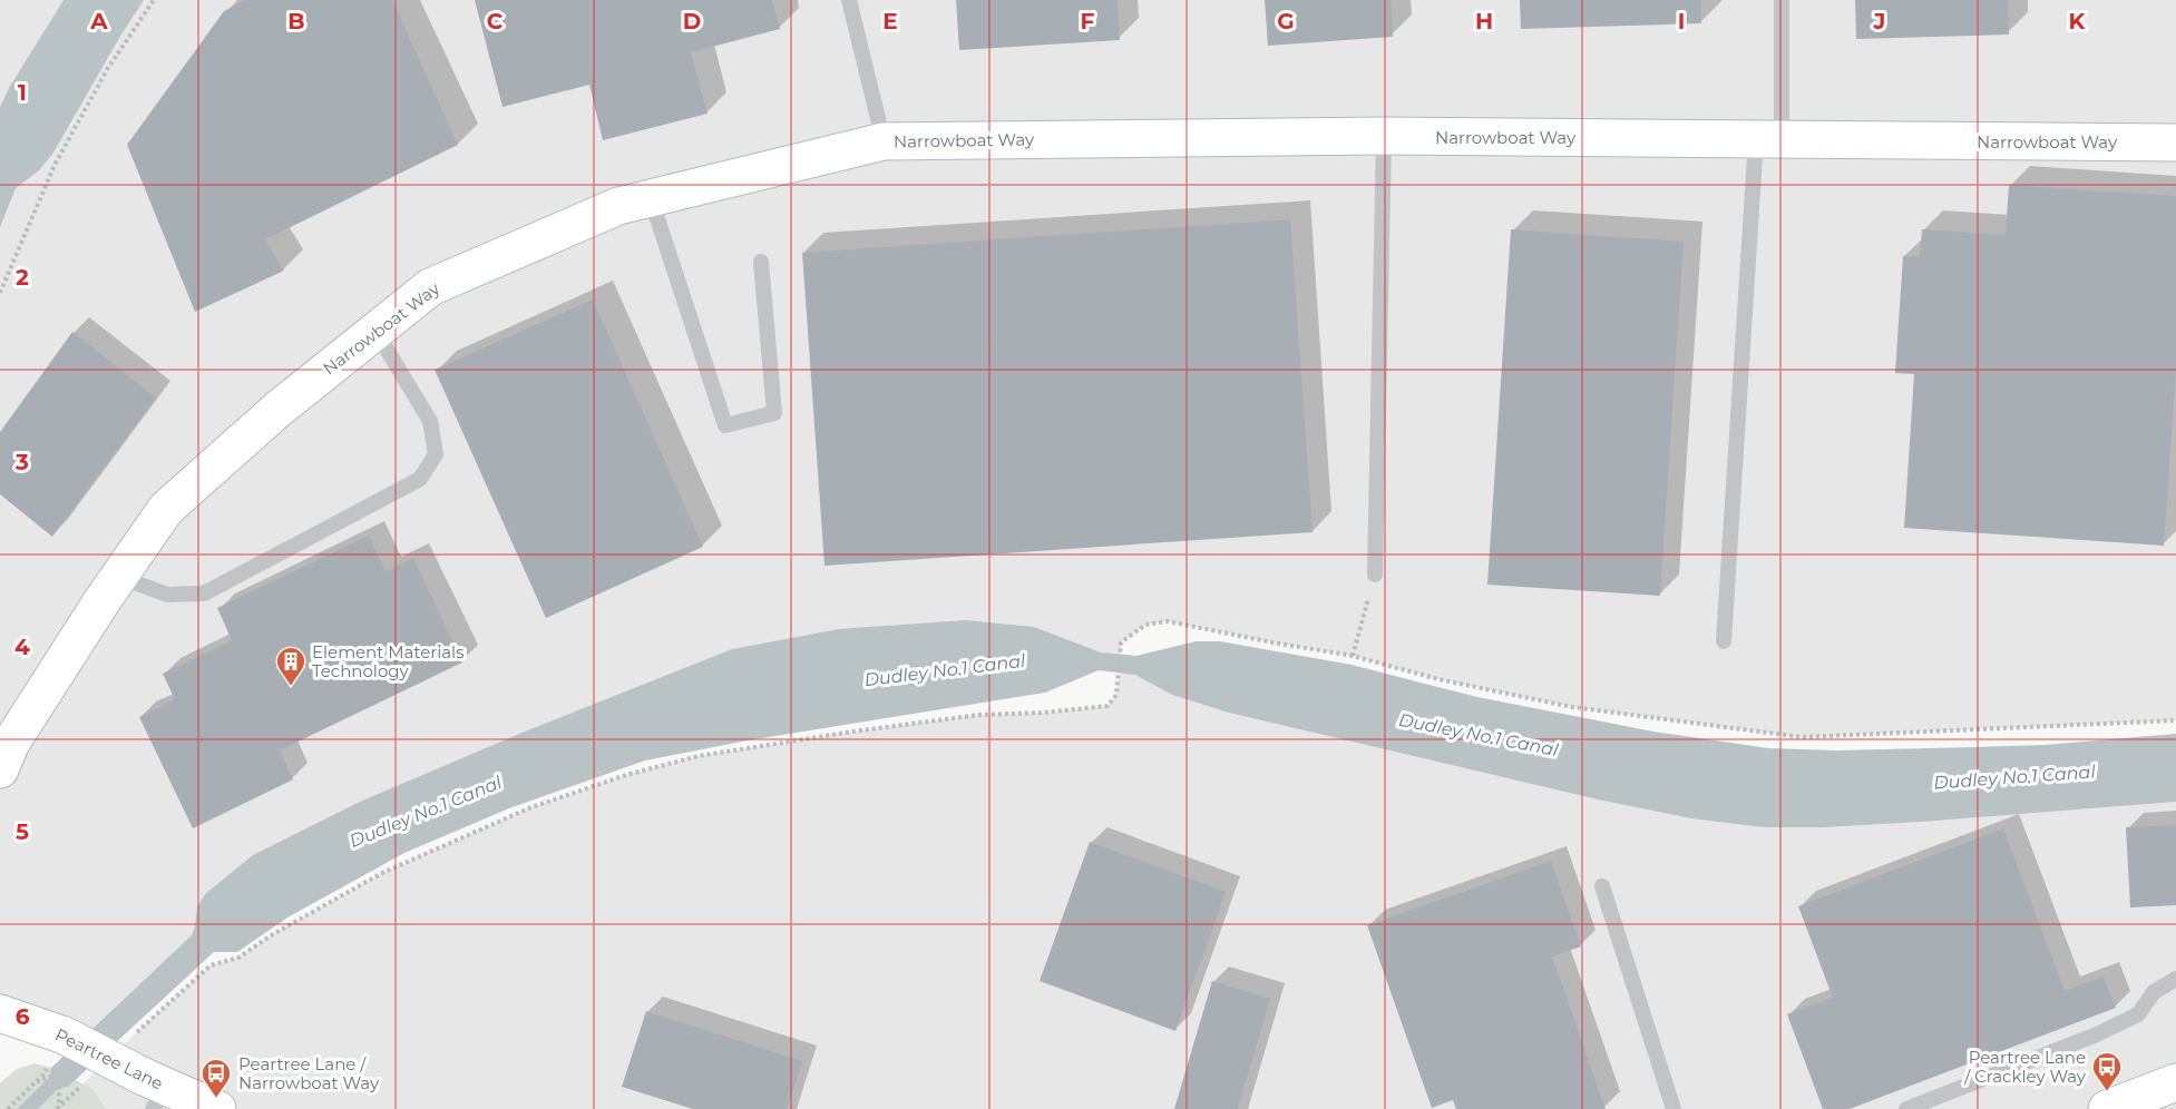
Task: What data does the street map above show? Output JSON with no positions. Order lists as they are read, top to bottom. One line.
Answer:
{"streets":{"street":["Narrowboat Way","Peartree Lane"]},"water":["Dudley No.1 Canal"],"places":{"building":["Element Materials Technology"],"bus stop":["Peartree Lane / Crackley Way","Peartree Lane / Narrowboat Way"]},"grid":{"columns":["A","B","C","D","E","F","G","H","I","J","K"],"rows":["1","2","3","4","5","6"]}}
